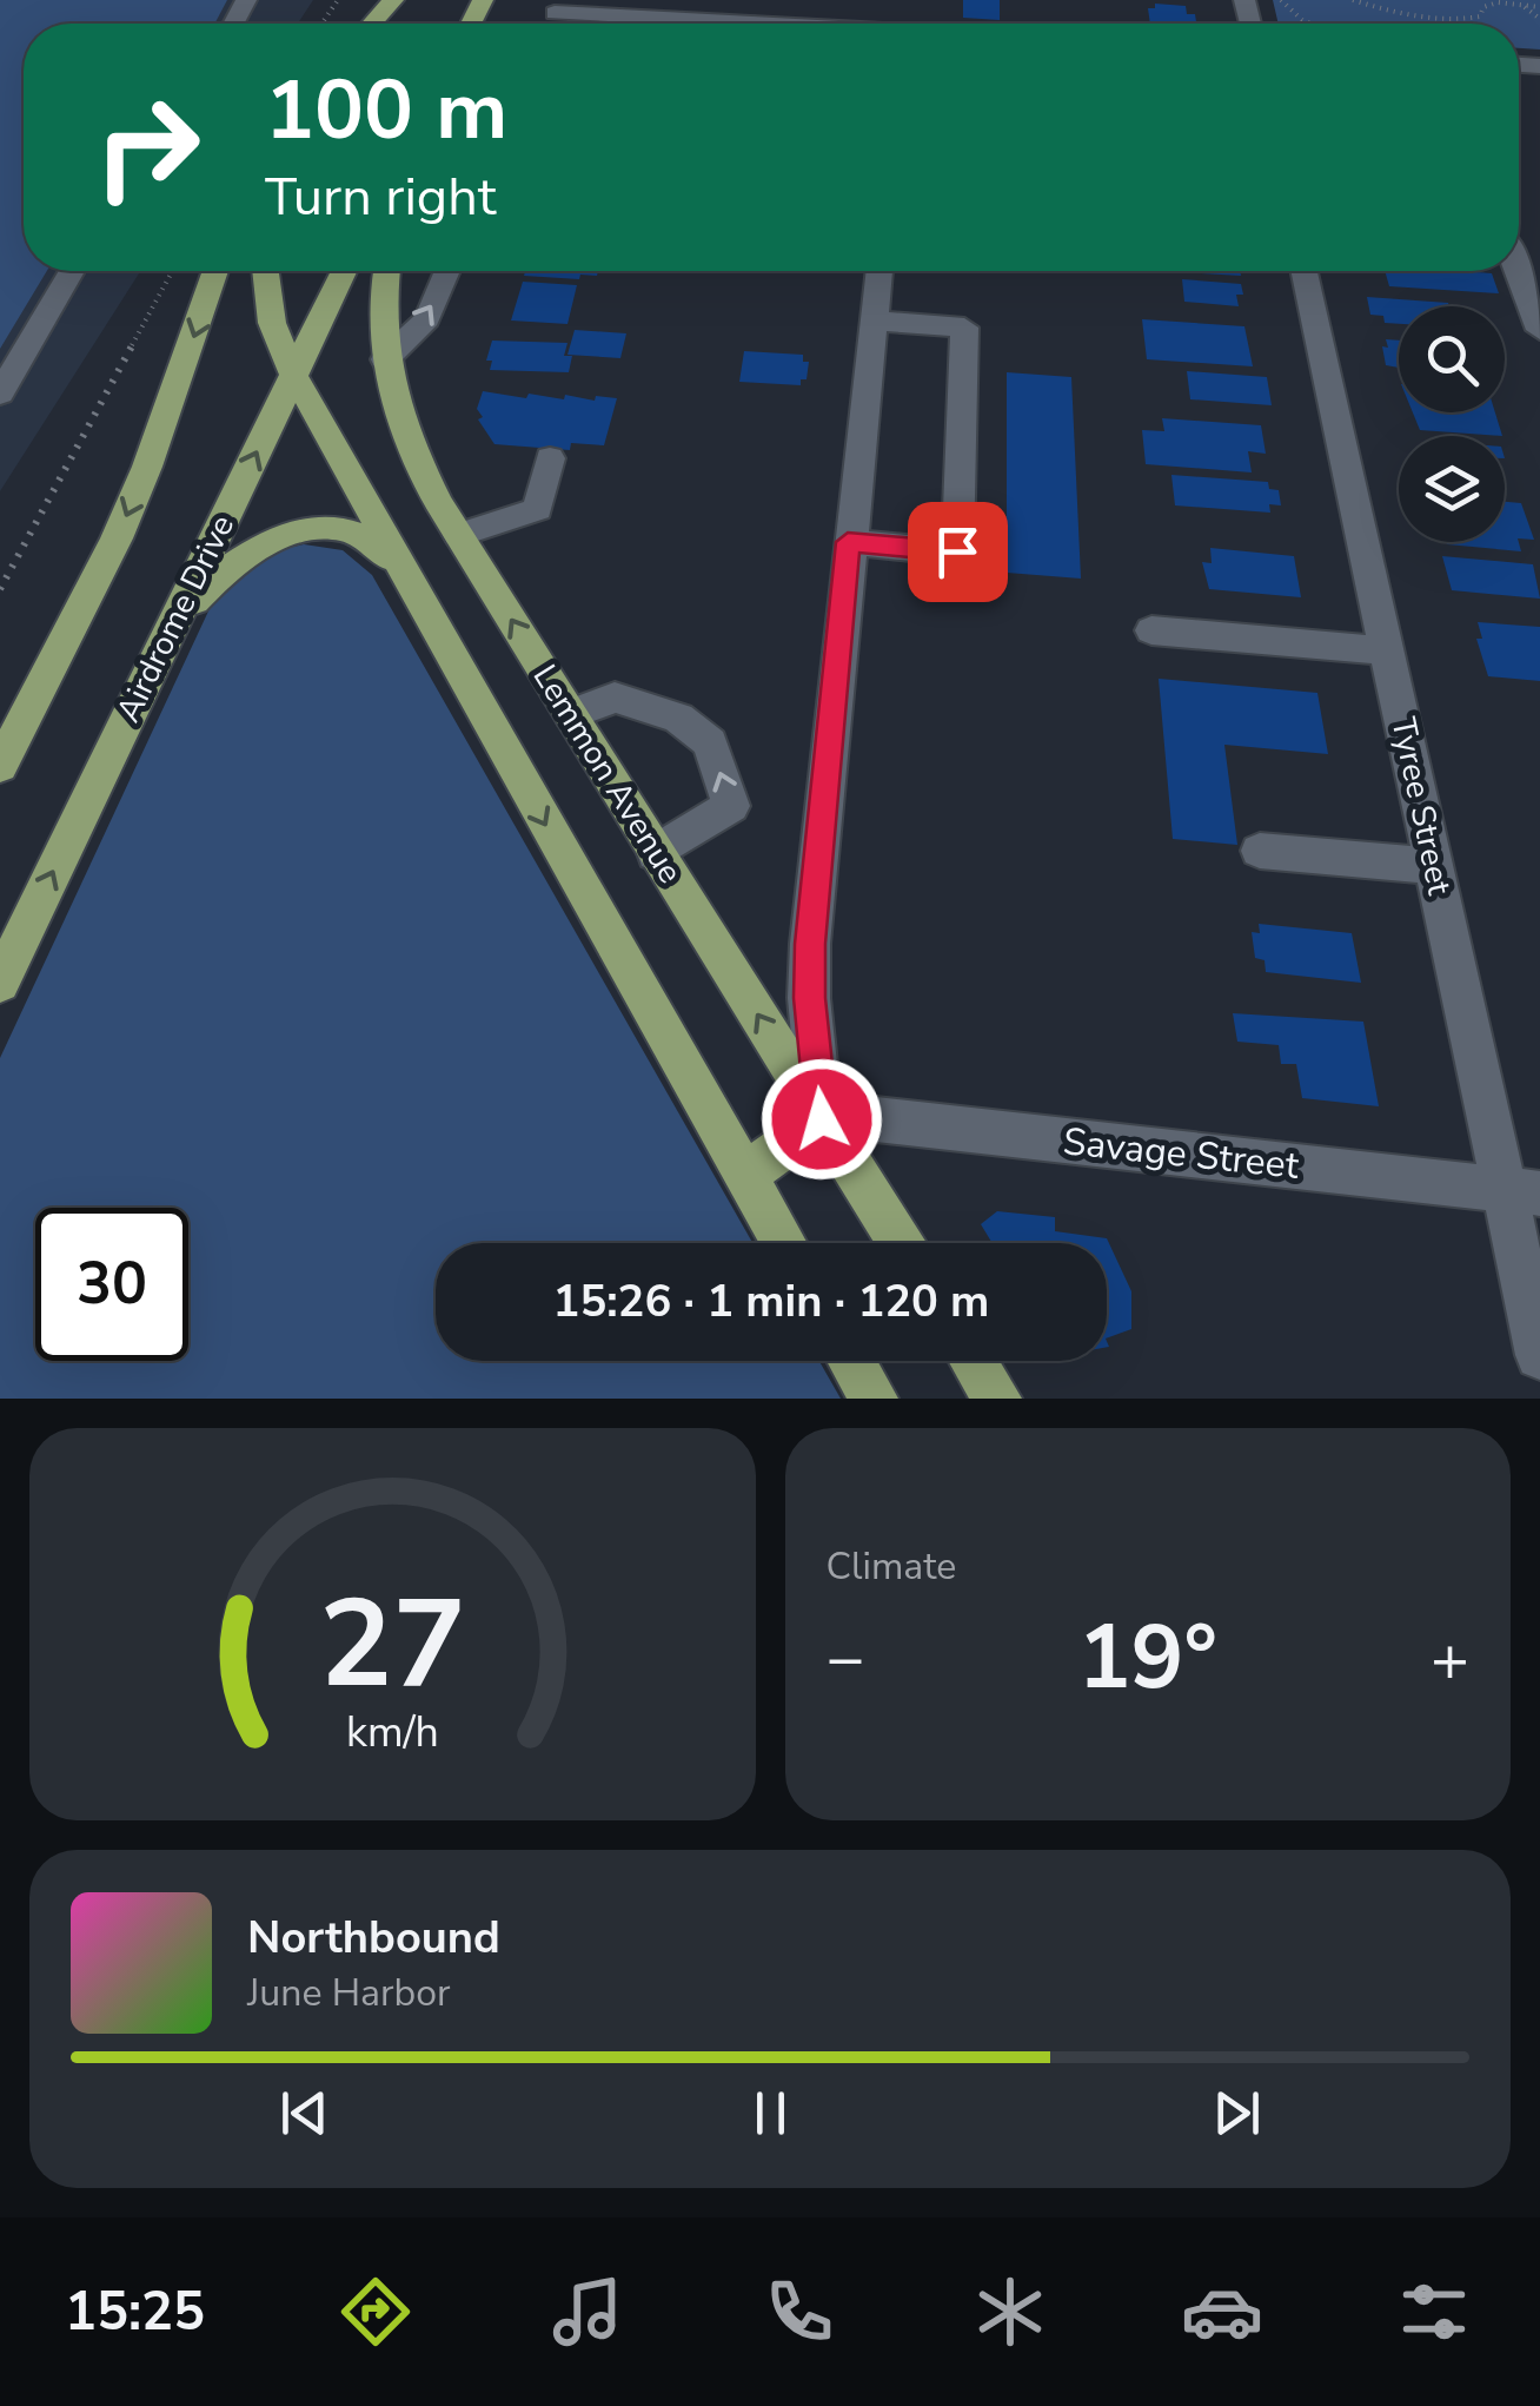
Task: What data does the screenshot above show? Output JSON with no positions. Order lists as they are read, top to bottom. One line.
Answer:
{"streets":{"main road":["Airdrome Drive","Lemmon Avenue"],"street":["Tyree Street","Savage Street"]},"crossings":[["Lemmon Avenue","Savage Street"],["Tyree Street","Savage Street"]],"page":{"turn":["100 m","Turn right"],"limit":"30","trip":"15:26 · 1 min · 120 m","tile":"Climate","heat":["−","19°","+"],"song":["Northbound","June Harbor"],"tabs":"15:25","gauge":["27","km/h"]}}
